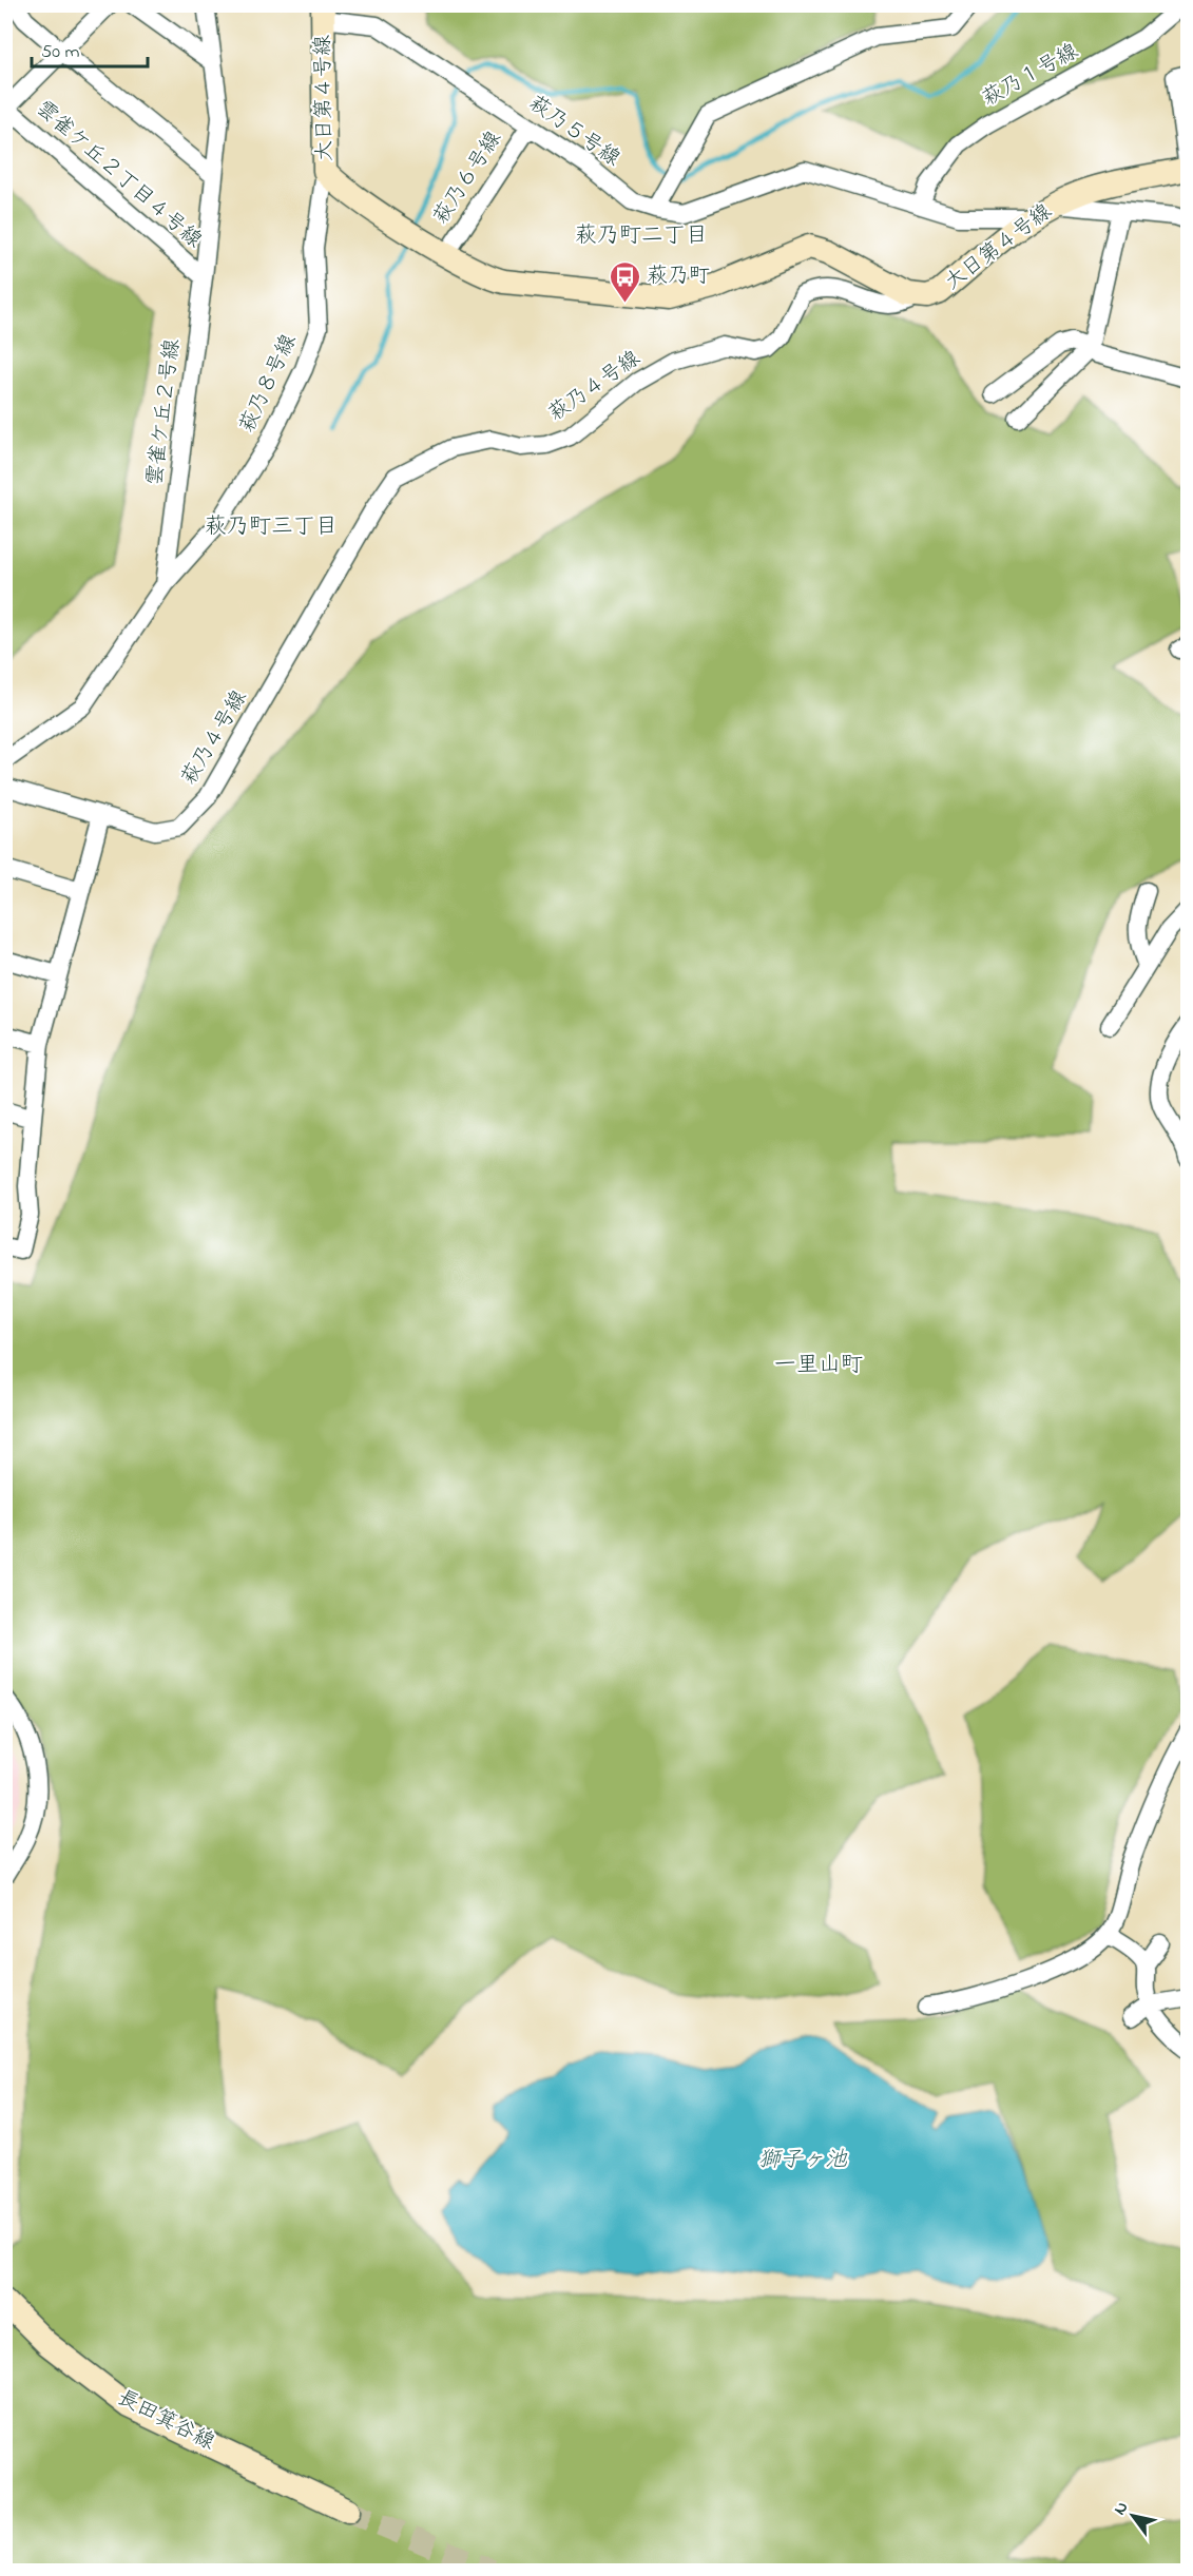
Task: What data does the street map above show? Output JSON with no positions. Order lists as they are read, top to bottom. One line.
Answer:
{"streets":{"street":["萩乃１号線","大日第４号線","萩乃５号線","雲雀ケ丘２丁目４号線","萩乃６号線","萩乃８号線","萩乃４号線","雲雀ケ丘２号線","長田箕谷線"]},"crossings":[["萩乃１号線","萩乃５号線"],["大日第４号線","萩乃５号線"],["大日第４号線","萩乃６号線"],["大日第４号線","萩乃８号線"],["大日第４号線","萩乃４号線"],["萩乃５号線","萩乃６号線"],["雲雀ケ丘２丁目４号線","雲雀ケ丘２号線"],["萩乃８号線","雲雀ケ丘２号線"]],"districts":["萩乃町二丁目","萩乃町三丁目","一里山町"],"water":["獅子ヶ池"],"places":{"bus stop":["萩乃町"]},"scale_bar":"50 m","north":"top left"}
